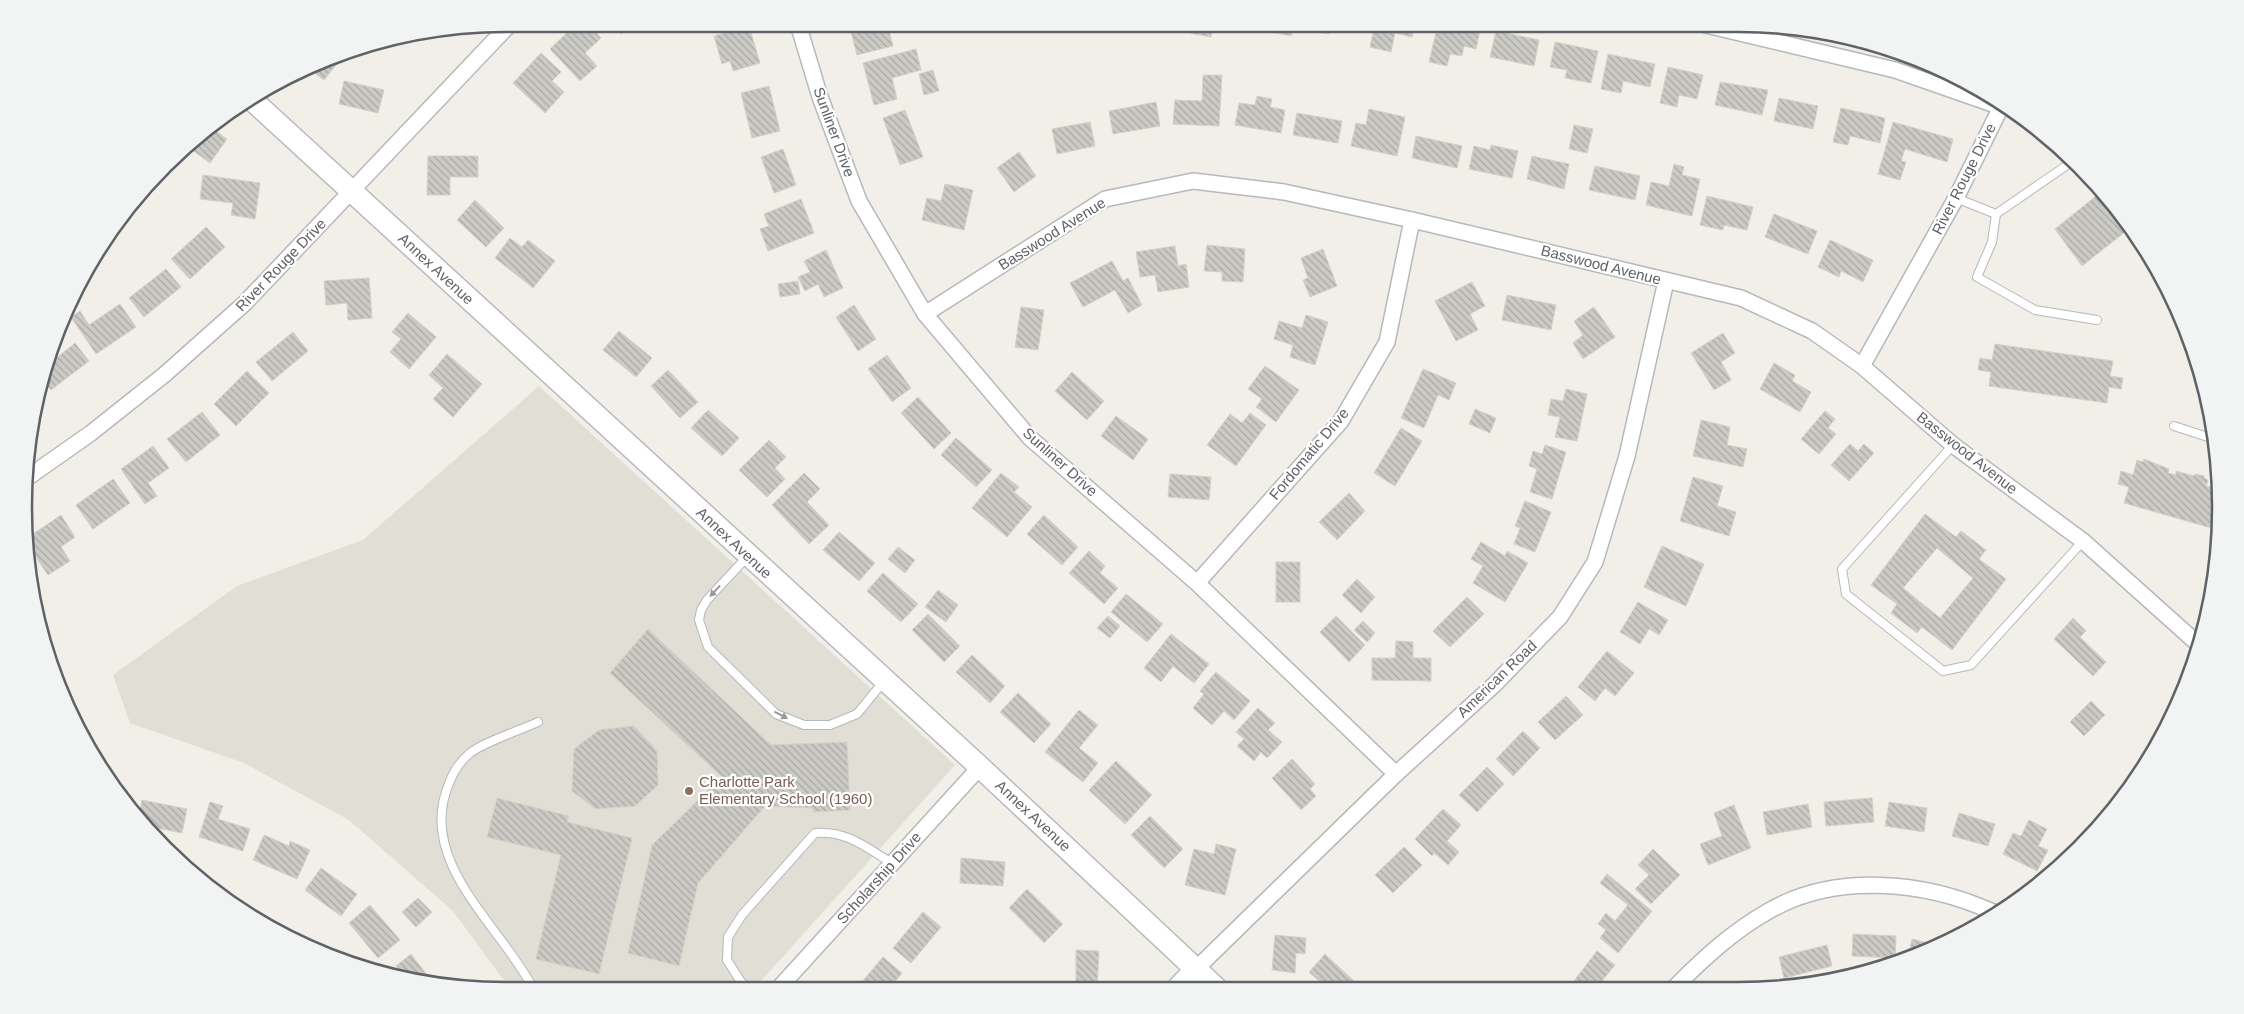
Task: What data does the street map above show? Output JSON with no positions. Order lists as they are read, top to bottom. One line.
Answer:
{"streets":{"street":["Sunliner Drive","River Rouge Drive","Basswood Avenue","Annex Avenue","Fordomatic Drive","American Road","Scholarship Drive"]},"crossings":[["Sunliner Drive","Basswood Avenue"],["Sunliner Drive","Fordomatic Drive"],["Sunliner Drive","American Road"],["River Rouge Drive","Basswood Avenue"],["River Rouge Drive","Annex Avenue"],["Basswood Avenue","Fordomatic Drive"],["Basswood Avenue","American Road"],["Annex Avenue","American Road"],["Annex Avenue","Scholarship Drive"]],"places":["Charlotte Park Elementary School (1960)"]}
